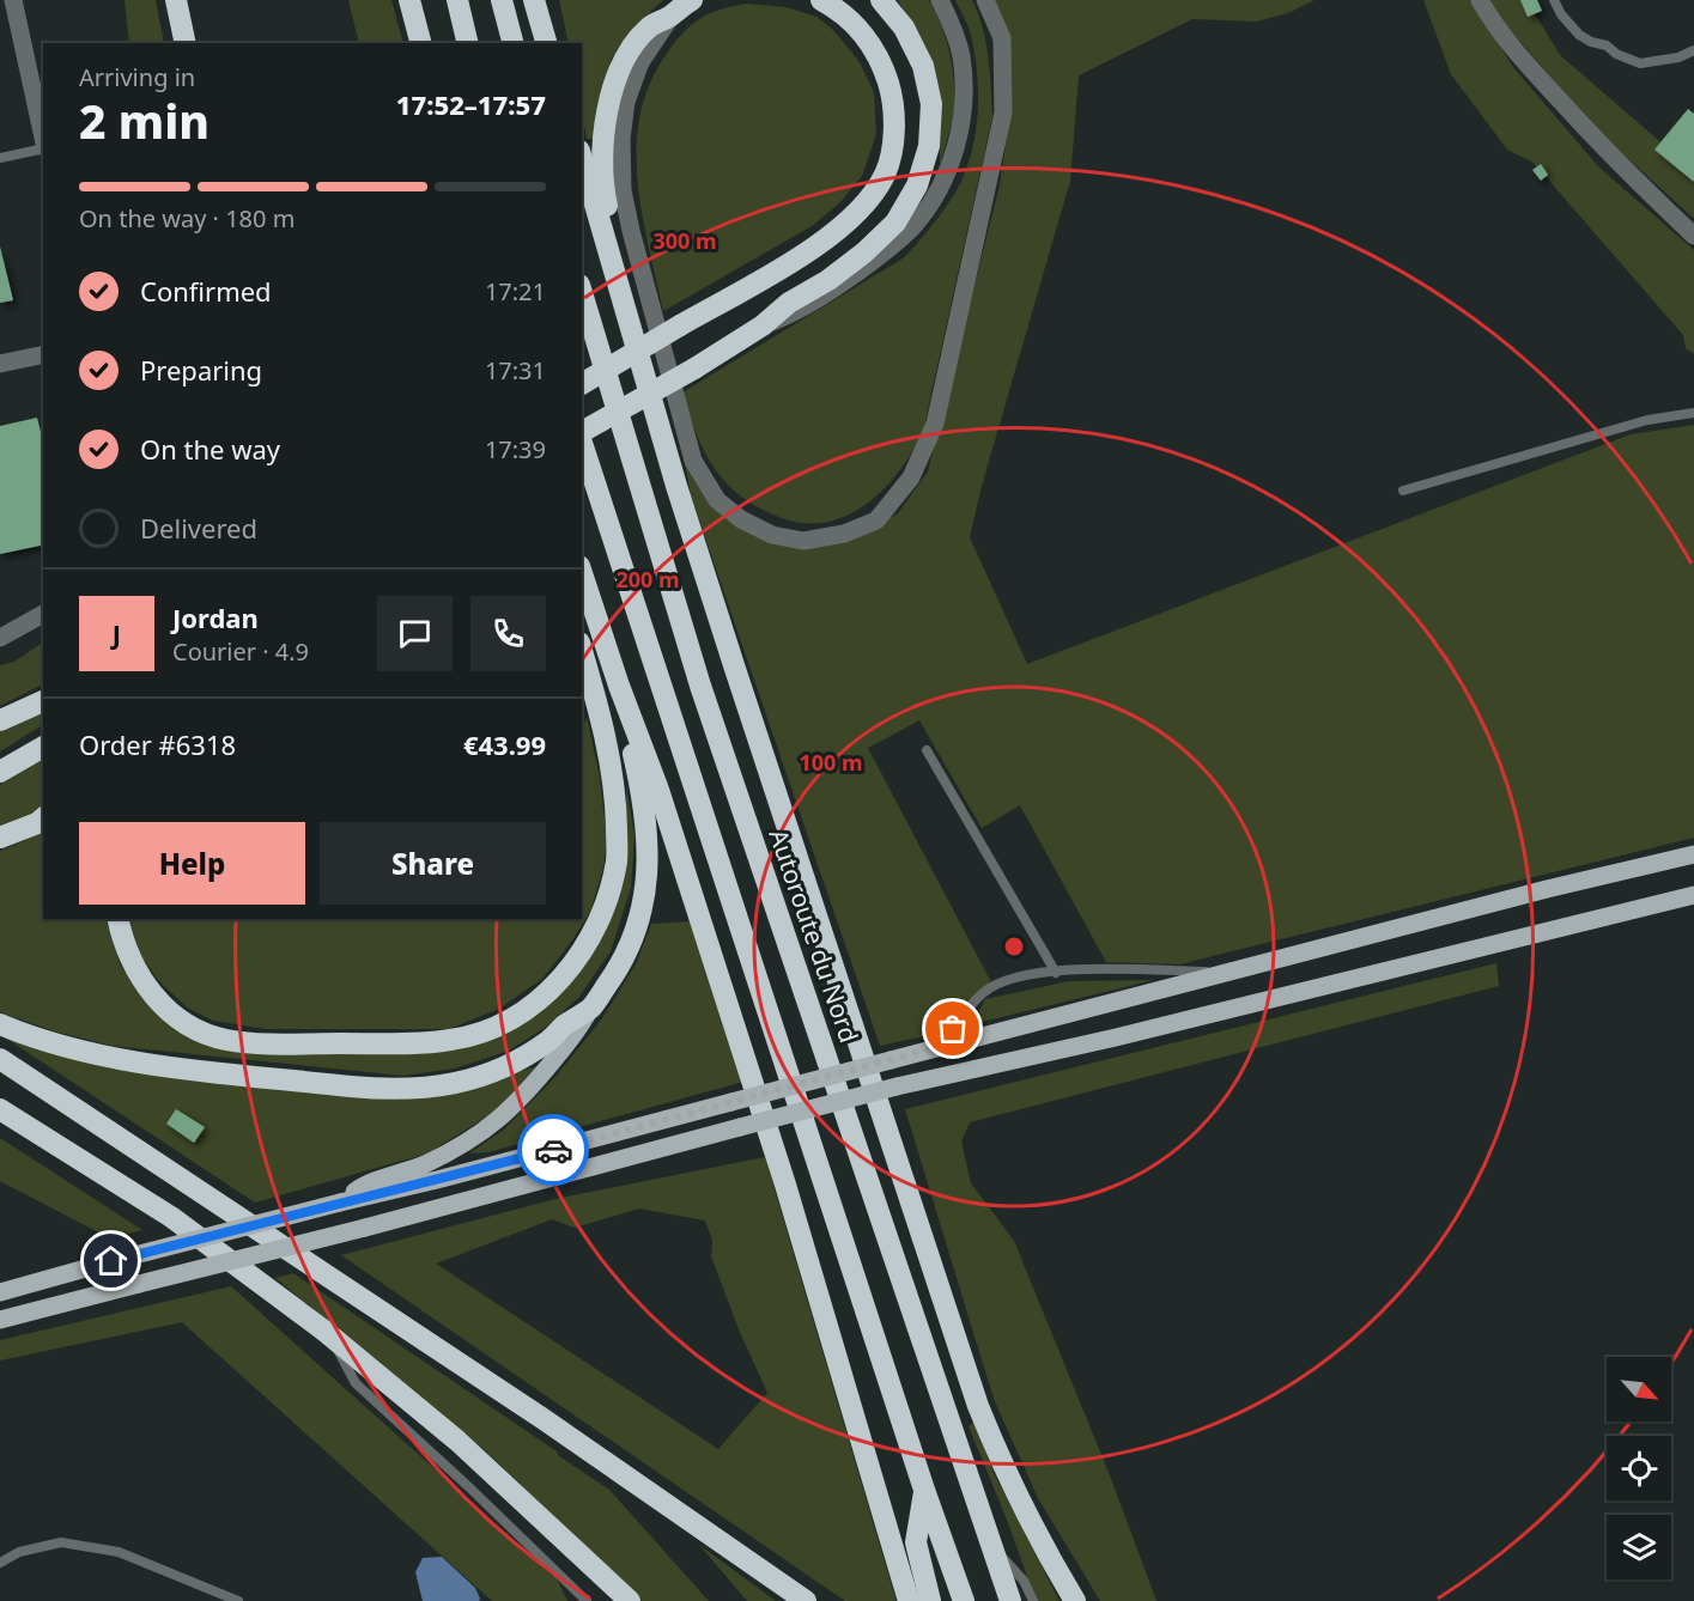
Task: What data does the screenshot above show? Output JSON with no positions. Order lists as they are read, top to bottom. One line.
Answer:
{"streets":{"highway":["Autoroute du Nord"]},"north":"bottom right","page":{"heading":["2 min","Arriving in","17:52–17:57"],"panel":["Jordan","Courier · 4.9","Order #6318","€43.99"],"bar":"On the way · 180 m","list":[["Confirmed","17:21"],["Preparing","17:31"],["On the way","17:39"],"Delivered"],"round":"J","buttons":["Help","Share"]},"rings":["300 m","200 m","100 m"]}
